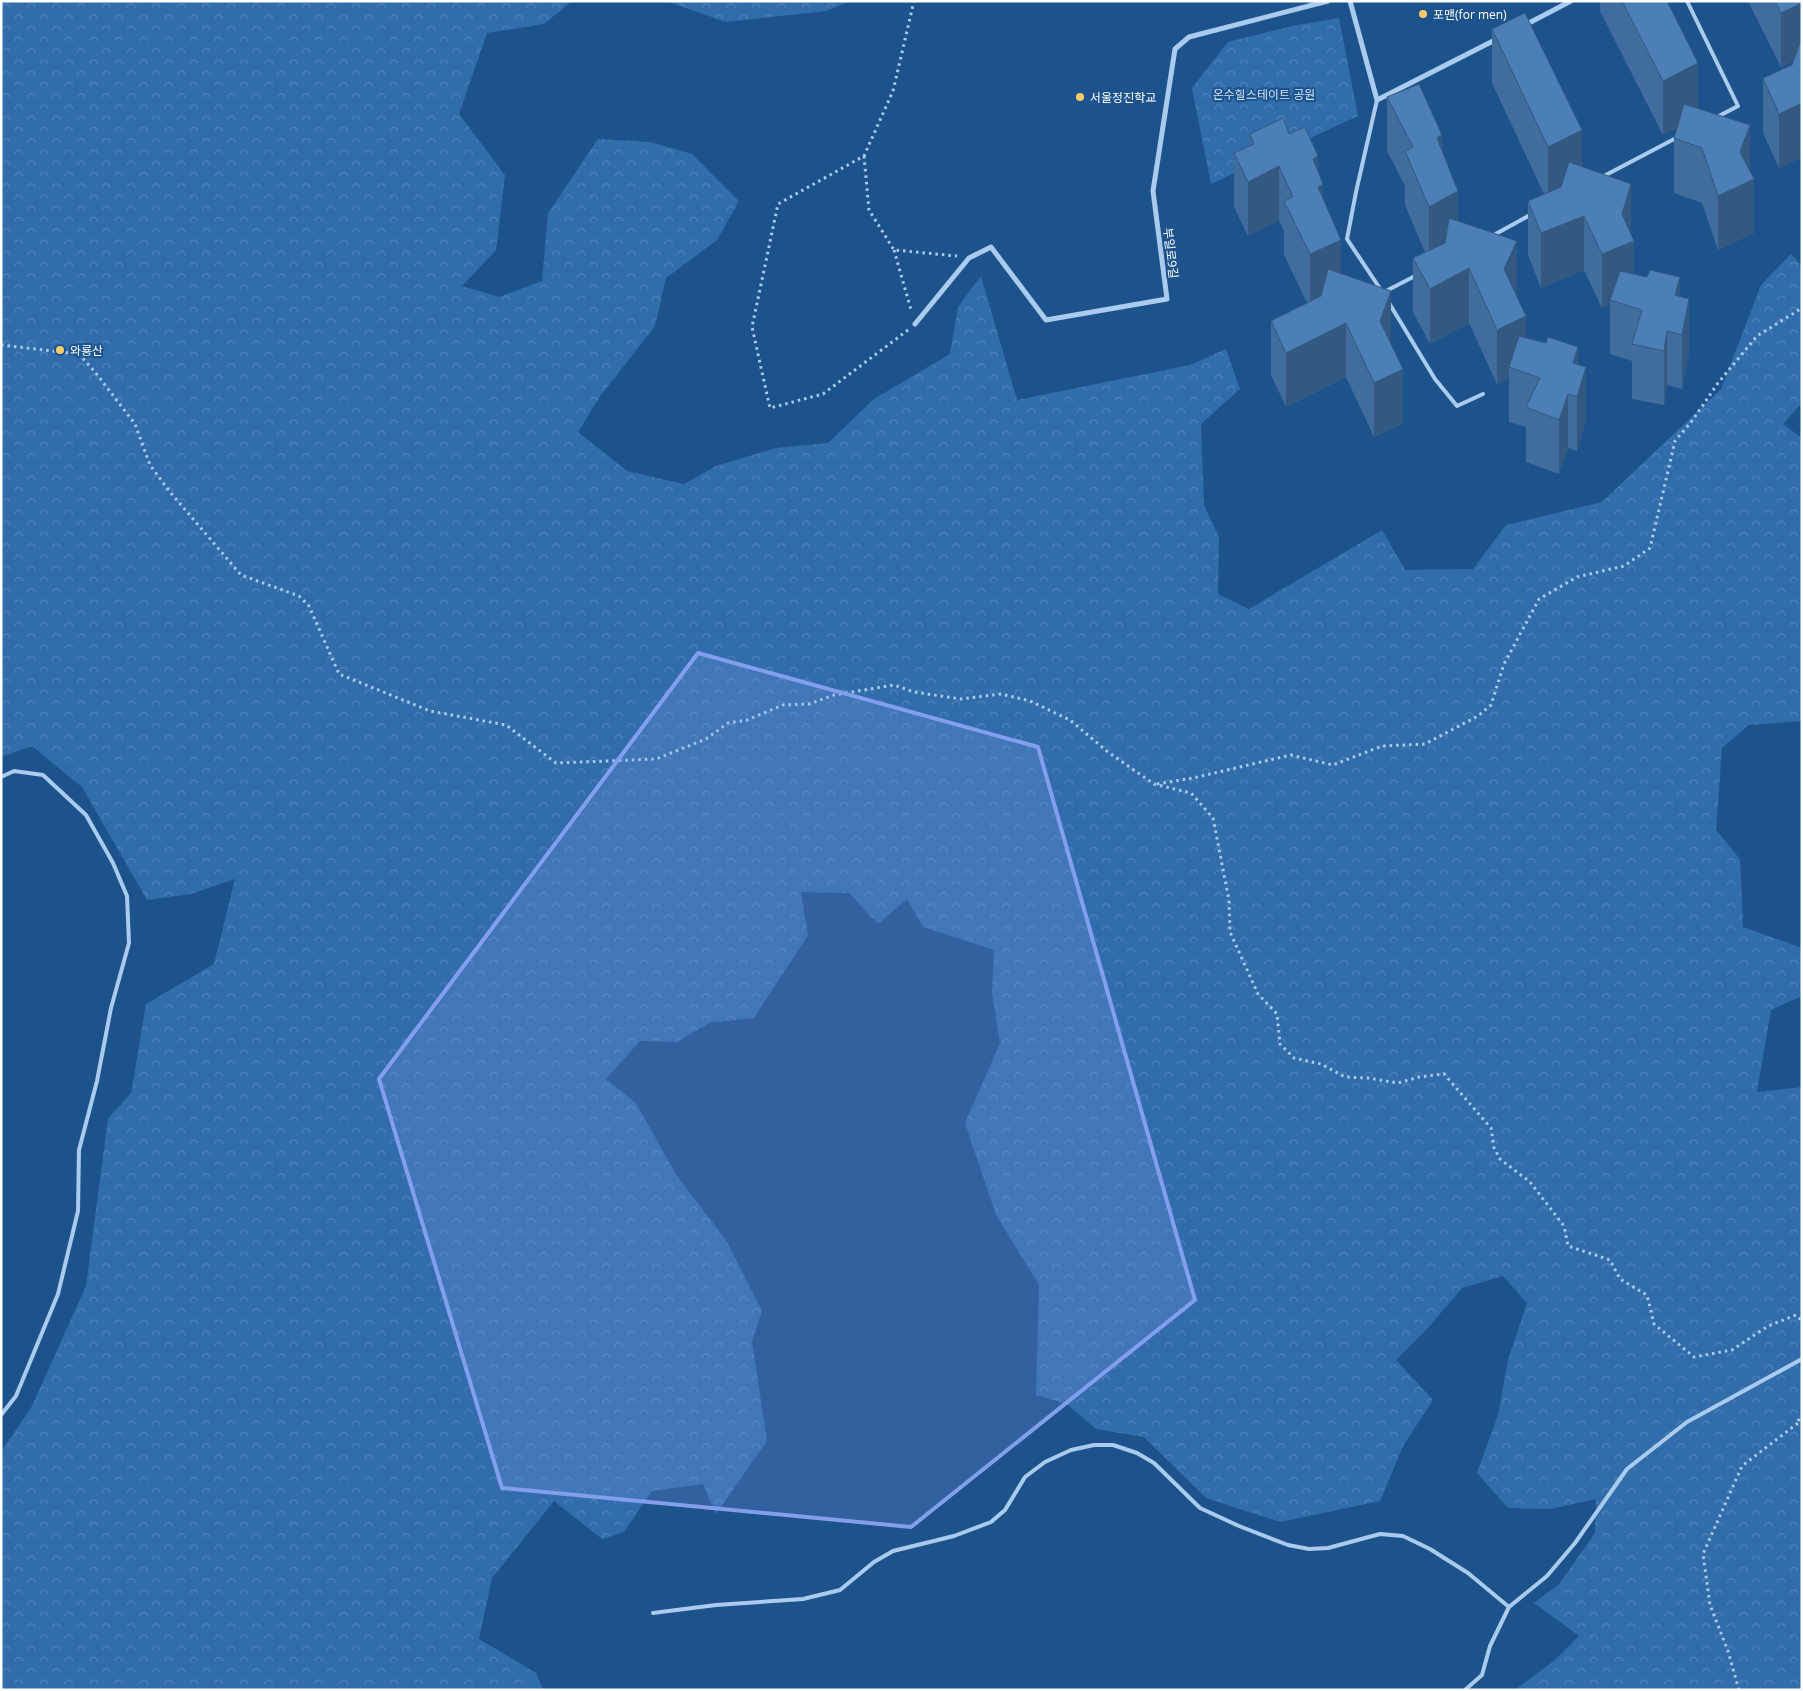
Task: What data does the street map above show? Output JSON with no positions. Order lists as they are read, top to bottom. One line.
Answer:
{"streets":{"street":["부일로9길"]},"parks":["온수힐스테이트 공원"],"places":["포맨(for men)","서울정진학교","와룡산"]}
